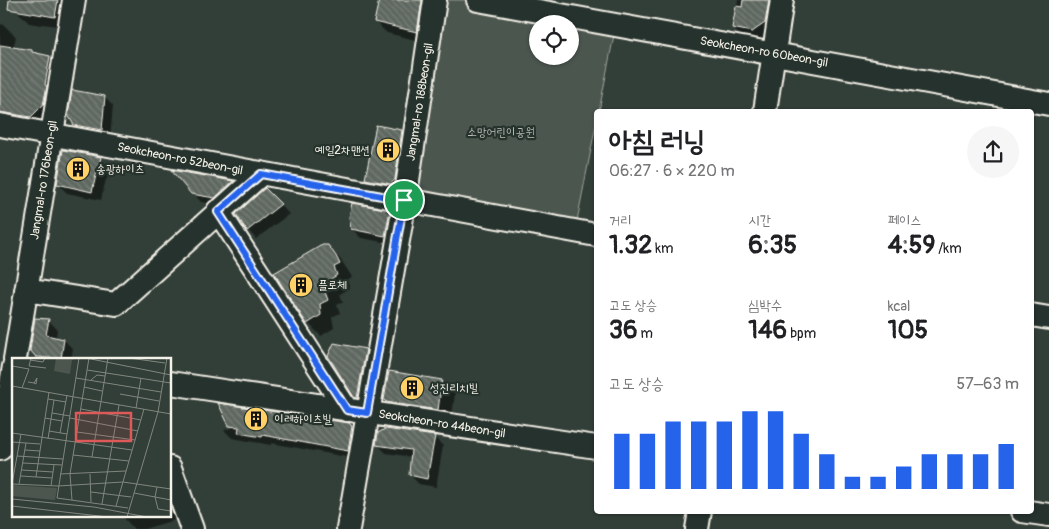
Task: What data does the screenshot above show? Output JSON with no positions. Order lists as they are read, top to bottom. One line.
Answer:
{"streets":{"street":["Seokcheon-ro 60beon-gil","Jangmal-ro 188beon-gil","Seokcheon-ro 52beon-gil","Jangmal-ro 176beon-gil","Seokcheon-ro 44beon-gil"]},"crossings":[["Jangmal-ro 188beon-gil","Seokcheon-ro 52beon-gil"],["Jangmal-ro 188beon-gil","Seokcheon-ro 44beon-gil"],["Seokcheon-ro 52beon-gil","Jangmal-ro 176beon-gil"]],"parks":["소망어린이공원"],"places":{"building":["예일2차맨션","송광하이츠","플로체","성진리치빌","이레하이츠빌"]},"page":{"heading":["아침 러닝","06:27 · 6 × 220 m"],"stats":[["거리","1.32 km"],["시간","6:35"],["페이스","4:59 /km"],["고도 상승","36 m"],["심박수","146 bpm"],["kcal","105"]],"chart":["고도 상승","57–63 m"]}}
